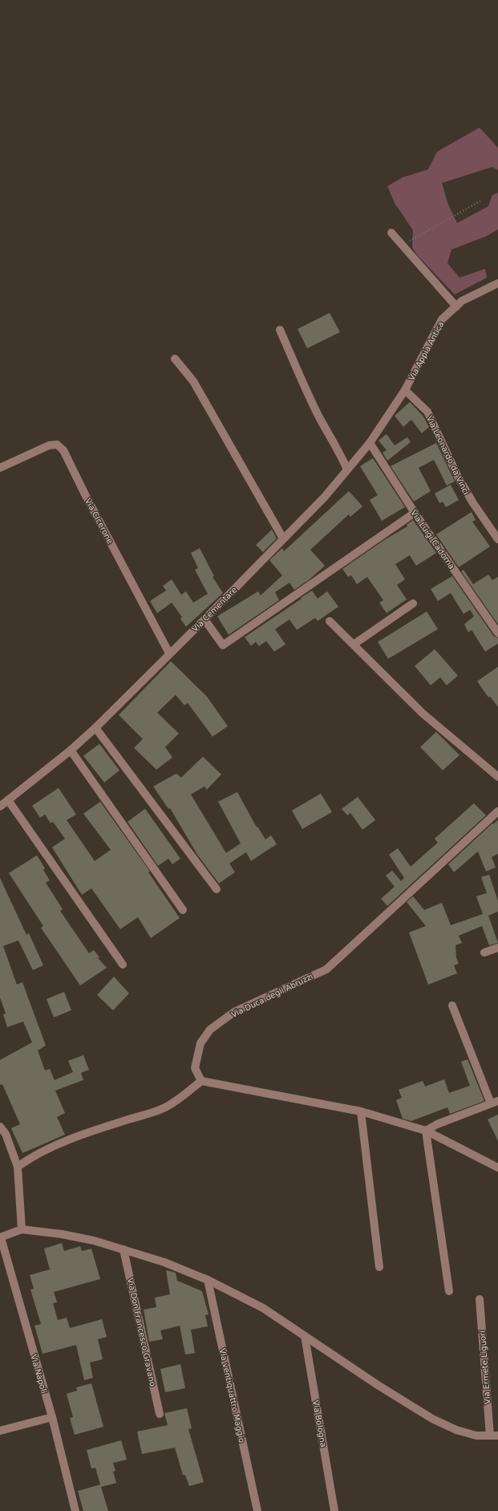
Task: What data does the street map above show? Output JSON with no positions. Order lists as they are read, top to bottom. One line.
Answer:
{"streets":{"street":["Via Appia Antica","Via Leonardo da Vinci","Via CIcerone","Via Luigi Cadorna","Via Cementare","Via Duca degli Abruzzi","Via Don Francesco Gravano","Via Ermete Liguori","Via Napoli","Via ventiquattro Maggio","Via Bologna"]},"crossings":[["Via Appia Antica","Via Leonardo da Vinci"],["Via Appia Antica","Via Cementare"],["Via Leonardo da Vinci","Via Cementare"],["Via CIcerone","Via Cementare"],["Via Luigi Cadorna","Via Cementare"]]}
